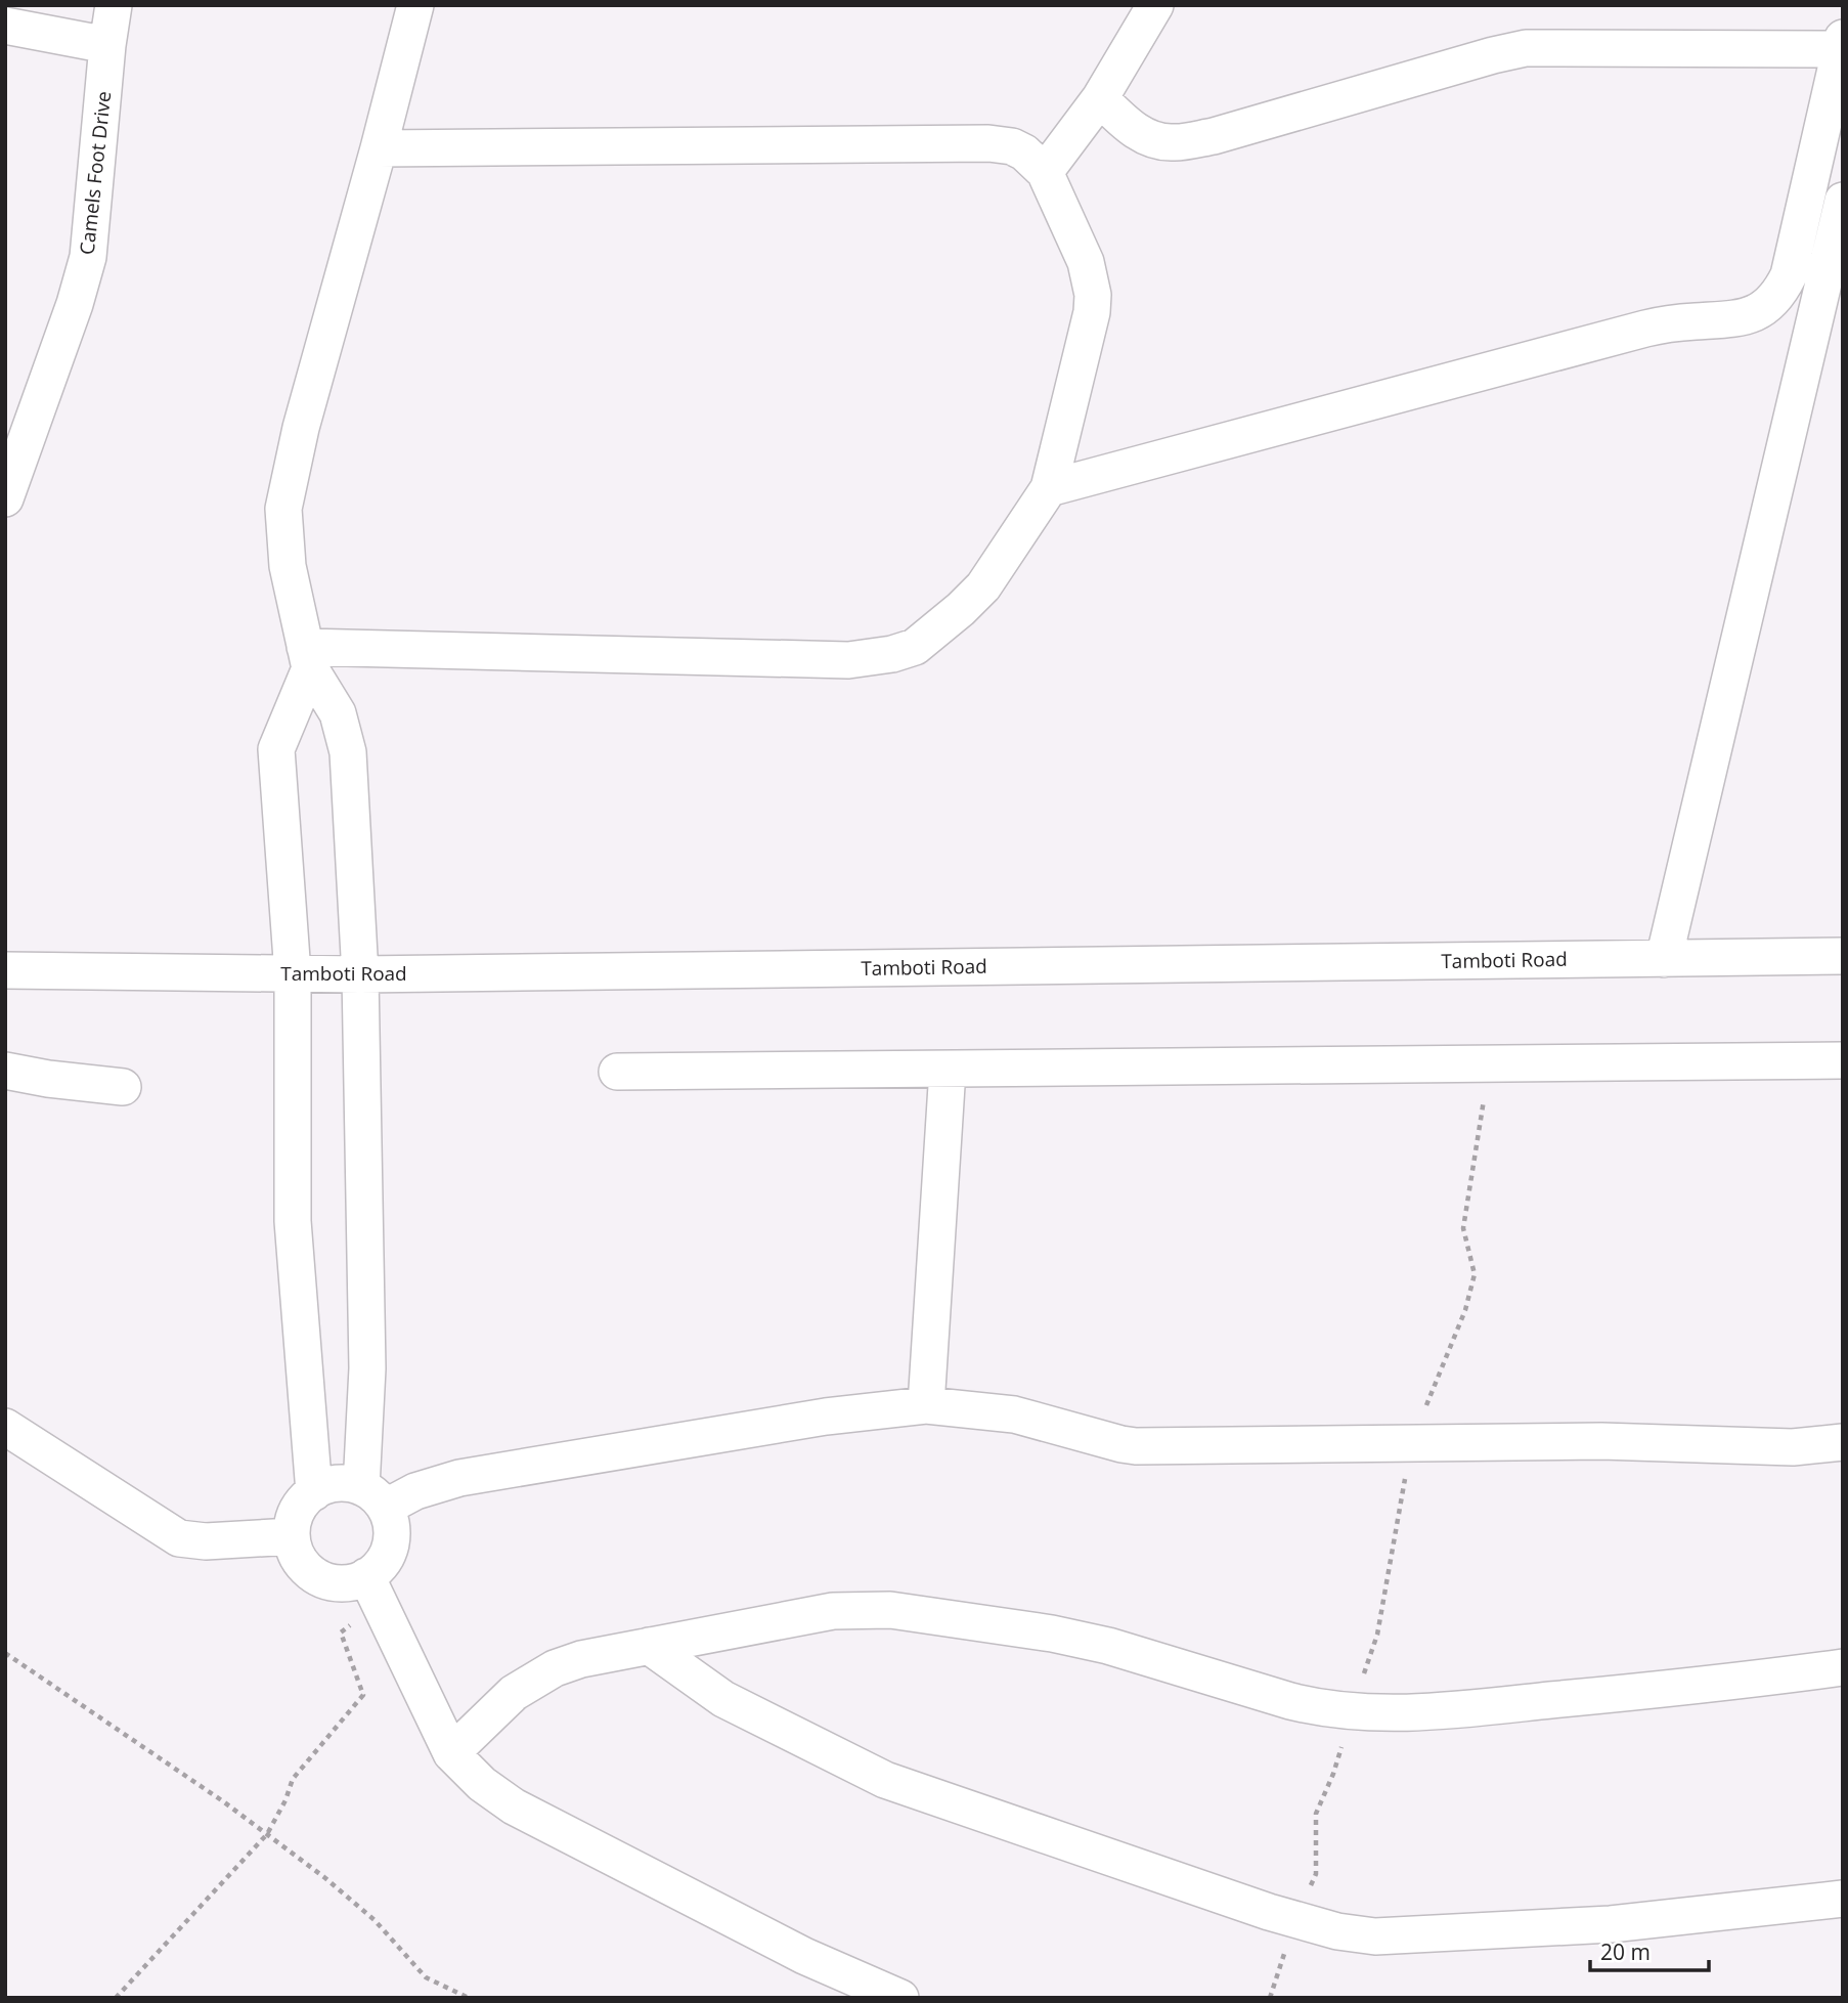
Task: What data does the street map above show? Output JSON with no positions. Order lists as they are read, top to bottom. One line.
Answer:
{"streets":{"street":["Camels Foot Drive","Tamboti Road"]},"scale_bar":"20 m"}
